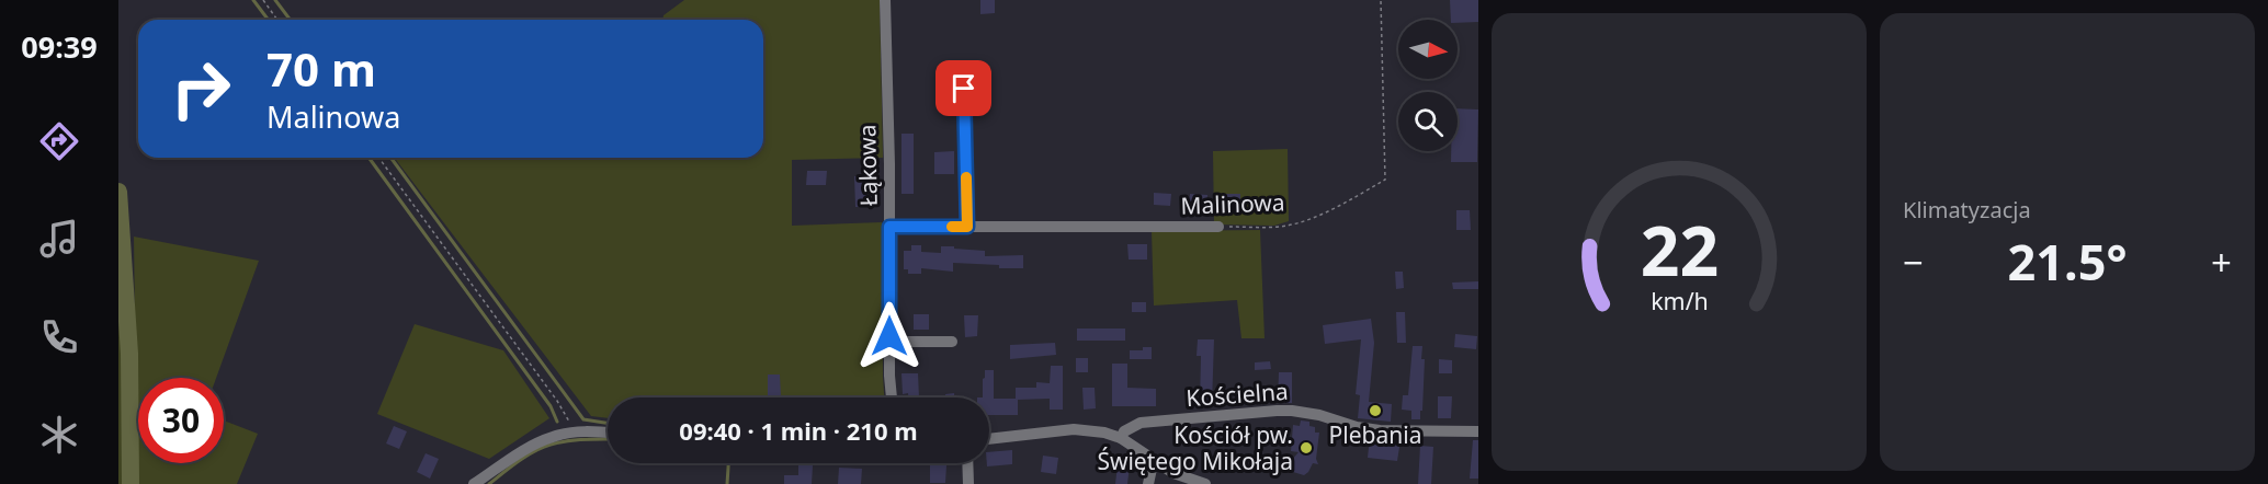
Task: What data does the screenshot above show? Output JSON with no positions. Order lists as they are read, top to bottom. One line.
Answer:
{"streets":{"street":["Łąkowa","Malinowa","Kościelna"]},"crossings":[["Łąkowa","Malinowa"]],"places":["Plebania","Kościół pw. Świętego Mikołaja"],"north":"right","page":{"tabs":"09:39","tile":"Klimatyzacja","turn":["70 m","Malinowa"],"heat":["−","21.5°","+"],"limit":"30","trip":"09:40 · 1 min · 210 m","gauge":["22","km/h"]}}
